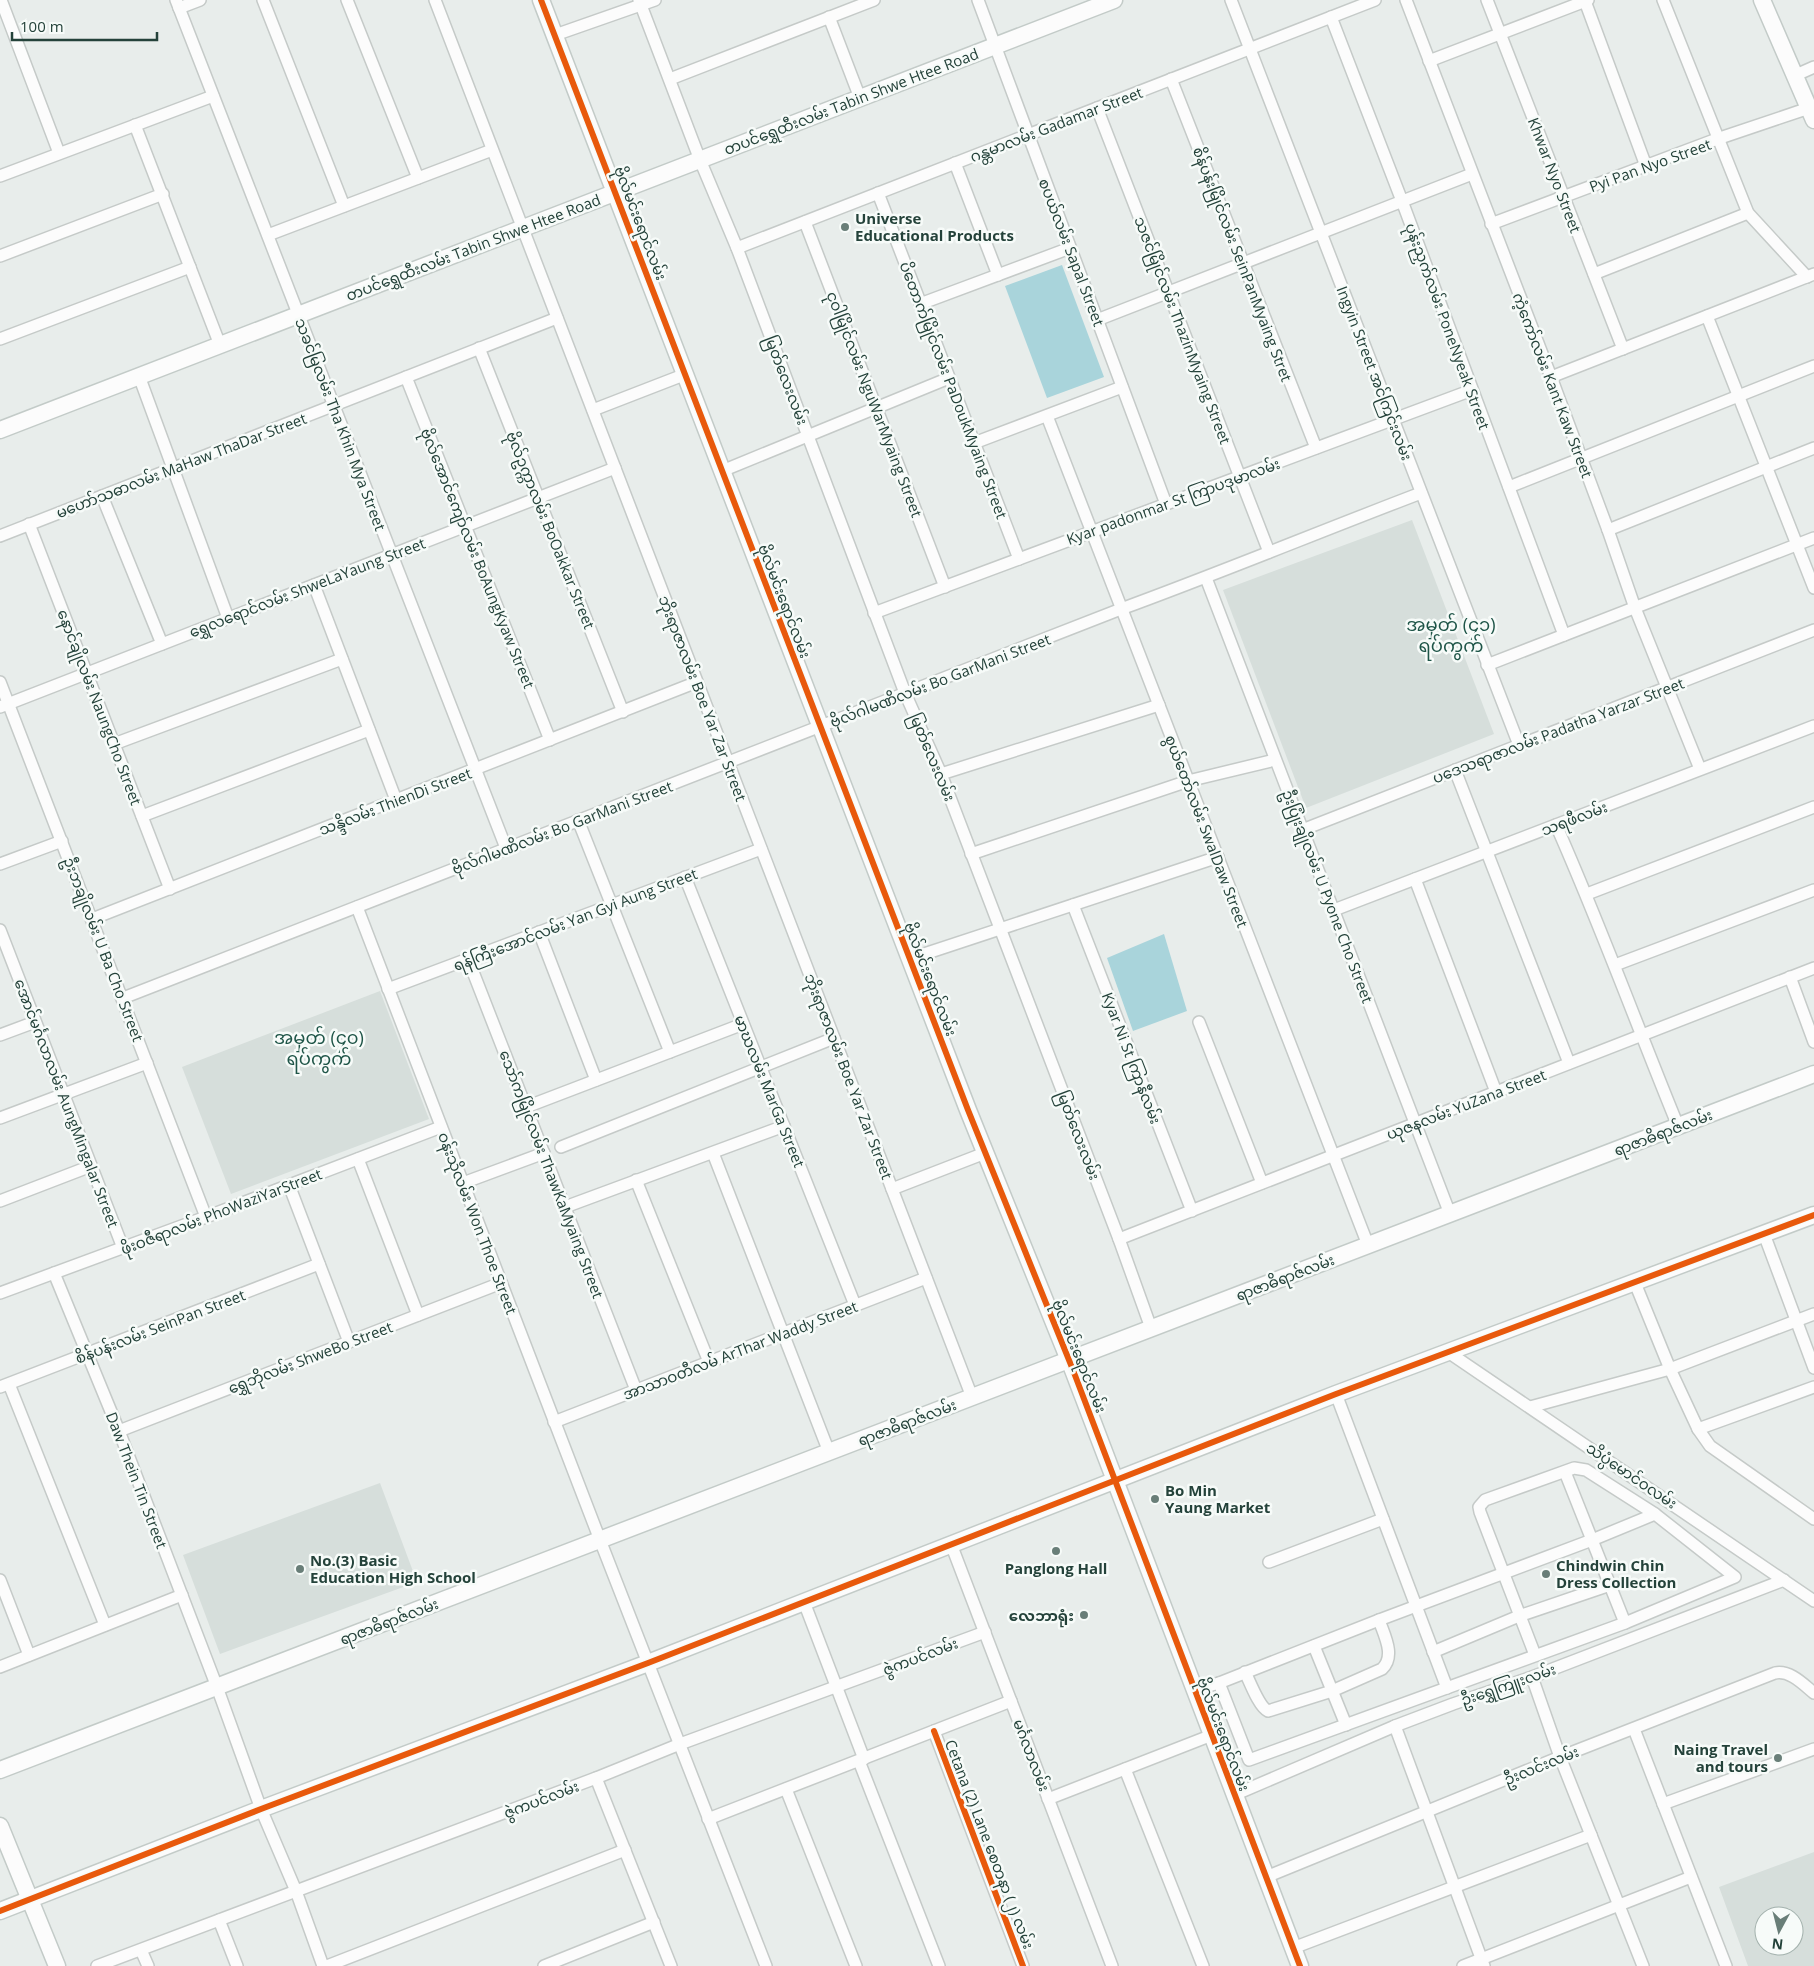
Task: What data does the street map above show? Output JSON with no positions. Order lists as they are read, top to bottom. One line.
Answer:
{"streets":{"street":["တပင်ရွှေထီးလမ်း Tabin Shwe Htee Road","ဂန္တမာလမ်း Gadamar Street","Pyi Pan Nyo Street","Khwar Nyo Street","ဗိုလ်မင်းရောင်လမ်း","စပယ်လမ်း Sapal Street","စိန်ပန်းမြိုင်လမ်း SeinPanMyaing Stret","ပုန်းညှက်လမ်း PoneNyeak Street","သဇင်မြိုင်လမ်း ThazinMyaing Street","Ingyin Street အင်ကြင်းလမ်း","မြတ်လေးလမ်း","ကံ့ကော်လမ်း Kant Kaw Street","ပိတောက်မြိုင်လမ်း PaDoukMyaing Street","ငုဝါမြိုင်လမ်း NguWarMyaing Street","သခင်မြလမ်း Tha Khin Mya Street","မဟော်သဓာလမ်း MaHaw ThaDar Street","Kyar padonmar St ကြာပဒုမာလမ်း","ဗိုလ်ဥက္ကာလမ်း BoOakkar Street","ဗိုလ်အောင်ကျော်လမ်း BoAungKyaw Street","ရွှေလရောင်လမ်း ShweLaYaung Street","ဗိုလ်ဂါမဏိလမ်း Bo GarMani Street","ဘိုးရာဇာလမ်း Boe Yar Zar Street","နောင်ချိုလမ်း NaungCho Street","ပဒေသရာဇာလမ်း Padatha Yarzar Street","သန္ဒိလမ်း ThienDi Street","သရဖီလမ်း","စွယ်တော်လမ်း SwalDaw Street","ဦးပြုံးချိုလမ်း U Pyone Cho Street","ရန်ကြီးအောင်လမ်း Yan Gyi Aung Street","ဦးဘချိုလမ်း U Ba Cho Street","Kyar Ni St ကြာနီလမ်း","မာဃလမ်း MarGa Street","အောင်မင်္ဂလာလမ်း AungMingalar Street","ယုဇနလမ်း YuZana Street","ရာဇာဓိရာဇ်လမ်း","သော်ကမြိုင်လမ်း ThawKaMyaing Street","ဖိုးဝဇီရာလမ်း PhoWaziYarStreet","ဝန်းသိုလမ်း Won Thoe Street","စိန်ပန်းလမ်း SeinPan Street","အာသာဝတီလမ် ArThar Waddy Street","ရွှေဘိုလမ်း ShweBo Street","သိပ္ပံမောင်ဝလမ်း","Daw Thein Tin Street","ဇွဲကပင်လမ်း","ဦးရွှေကြူးလမ်း","မင်္ဂလာလမ်း","ဦးလင်းလမ်း","Cetana (2) Lane စေတနာ (၂) လမ်း"]},"crossings":[["တပင်ရွှေထီးလမ်း Tabin Shwe Htee Road","ဗိုလ်မင်းရောင်လမ်း"],["တပင်ရွှေထီးလမ်း Tabin Shwe Htee Road","စပယ်လမ်း Sapal Street"],["တပင်ရွှေထီးလမ်း Tabin Shwe Htee Road","မြတ်လေးလမ်း"],["တပင်ရွှေထီးလမ်း Tabin Shwe Htee Road","သခင်မြလမ်း Tha Khin Mya Street"],["တပင်ရွှေထီးလမ်း Tabin Shwe Htee Road","ဘိုးရာဇာလမ်း Boe Yar Zar Street"],["ဂန္တမာလမ်း Gadamar Street","စပယ်လမ်း Sapal Street"],["ဂန္တမာလမ်း Gadamar Street","စိန်ပန်းမြိုင်လမ်း SeinPanMyaing Stret"],["ဂန္တမာလမ်း Gadamar Street","ပုန်းညှက်လမ်း PoneNyeak Street"],["ဂန္တမာလမ်း Gadamar Street","သဇင်မြိုင်လမ်း ThazinMyaing Street"],["ဂန္တမာလမ်း Gadamar Street","Ingyin Street အင်ကြင်းလမ်း"],["ဂန္တမာလမ်း Gadamar Street","မြတ်လေးလမ်း"],["ဂန္တမာလမ်း Gadamar Street","ပိတောက်မြိုင်လမ်း PaDoukMyaing Street"],["ဂန္တမာလမ်း Gadamar Street","ငုဝါမြိုင်လမ်း NguWarMyaing Street"],["Pyi Pan Nyo Street","Khwar Nyo Street"],["Pyi Pan Nyo Street","ကံ့ကော်လမ်း Kant Kaw Street"],["ဗိုလ်မင်းရောင်လမ်း","ဗိုလ်ဂါမဏိလမ်း Bo GarMani Street"],["ဗိုလ်မင်းရောင်လမ်း","ရာဇာဓိရာဇ်လမ်း"],["ဗိုလ်မင်းရောင်လမ်း","ဦးရွှေကြူးလမ်း"],["ဗိုလ်မင်းရောင်လမ်း","ဦးလင်းလမ်း"],["စပယ်လမ်း Sapal Street","Kyar padonmar St ကြာပဒုမာလမ်း"],["စိန်ပန်းမြိုင်လမ်း SeinPanMyaing Stret","Kyar padonmar St ကြာပဒုမာလမ်း"],["ပုန်းညှက်လမ်း PoneNyeak Street","Kyar padonmar St ကြာပဒုမာလမ်း"],["သဇင်မြိုင်လမ်း ThazinMyaing Street","Kyar padonmar St ကြာပဒုမာလမ်း"],["သဇင်မြိုင်လမ်း ThazinMyaing Street","ဗိုလ်ဂါမဏိလမ်း Bo GarMani Street"],["Ingyin Street အင်ကြင်းလမ်း","Kyar padonmar St ကြာပဒုမာလမ်း"],["Ingyin Street အင်ကြင်းလမ်း","ဗိုလ်ဂါမဏိလမ်း Bo GarMani Street"],["Ingyin Street အင်ကြင်းလမ်း","ပဒေသရာဇာလမ်း Padatha Yarzar Street"],["မြတ်လေးလမ်း","Kyar padonmar St ကြာပဒုမာလမ်း"],["မြတ်လေးလမ်း","ဗိုလ်ဂါမဏိလမ်း Bo GarMani Street"],["မြတ်လေးလမ်း","ယုဇနလမ်း YuZana Street"],["မြတ်လေးလမ်း","ရာဇာဓိရာဇ်လမ်း"],["ကံ့ကော်လမ်း Kant Kaw Street","ပဒေသရာဇာလမ်း Padatha Yarzar Street"],["ကံ့ကော်လမ်း Kant Kaw Street","သရဖီလမ်း"],["ပိတောက်မြိုင်လမ်း PaDoukMyaing Street","Kyar padonmar St ကြာပဒုမာလမ်း"],["ငုဝါမြိုင်လမ်း NguWarMyaing Street","Kyar padonmar St ကြာပဒုမာလမ်း"],["သခင်မြလမ်း Tha Khin Mya Street","မဟော်သဓာလမ်း MaHaw ThaDar Street"],["သခင်မြလမ်း Tha Khin Mya Street","ရွှေလရောင်လမ်း ShweLaYaung Street"],["သခင်မြလမ်း Tha Khin Mya Street","ဗိုလ်ဂါမဏိလမ်း Bo GarMani Street"],["သခင်မြလမ်း Tha Khin Mya Street","သန္ဒိလမ်း ThienDi Street"],["မဟော်သဓာလမ်း MaHaw ThaDar Street","ဗိုလ်ဥက္ကာလမ်း BoOakkar Street"],["မဟော်သဓာလမ်း MaHaw ThaDar Street","ဗိုလ်အောင်ကျော်လမ်း BoAungKyaw Street"],["မဟော်သဓာလမ်း MaHaw ThaDar Street","ဘိုးရာဇာလမ်း Boe Yar Zar Street"],["မဟော်သဓာလမ်း MaHaw ThaDar Street","နောင်ချိုလမ်း NaungCho Street"],["Kyar padonmar St ကြာပဒုမာလမ်း","စွယ်တော်လမ်း SwalDaw Street"],["ဗိုလ်ဥက္ကာလမ်း BoOakkar Street","ရွှေလရောင်လမ်း ShweLaYaung Street"],["ဗိုလ်ဥက္ကာလမ်း BoOakkar Street","သန္ဒိလမ်း ThienDi Street"],["ဗိုလ်အောင်ကျော်လမ်း BoAungKyaw Street","ရွှေလရောင်လမ်း ShweLaYaung Street"],["ဗိုလ်အောင်ကျော်လမ်း BoAungKyaw Street","သန္ဒိလမ်း ThienDi Street"],["ရွှေလရောင်လမ်း ShweLaYaung Street","ဘိုးရာဇာလမ်း Boe Yar Zar Street"],["ရွှေလရောင်လမ်း ShweLaYaung Street","နောင်ချိုလမ်း NaungCho Street"],["ရွှေလရောင်လမ်း ShweLaYaung Street","ဦးဘချိုလမ်း U Ba Cho Street"],["ဗိုလ်ဂါမဏိလမ်း Bo GarMani Street","ဘိုးရာဇာလမ်း Boe Yar Zar Street"],["ဗိုလ်ဂါမဏိလမ်း Bo GarMani Street","စွယ်တော်လမ်း SwalDaw Street"],["ဗိုလ်ဂါမဏိလမ်း Bo GarMani Street","ဦးပြုံးချိုလမ်း U Pyone Cho Street"],["ဗိုလ်ဂါမဏိလမ်း Bo GarMani Street","ဦးဘချိုလမ်း U Ba Cho Street"],["ဗိုလ်ဂါမဏိလမ်း Bo GarMani Street","ဝန်းသိုလမ်း Won Thoe Street"],["ဘိုးရာဇာလမ်း Boe Yar Zar Street","သန္ဒိလမ်း ThienDi Street"],["ဘိုးရာဇာလမ်း Boe Yar Zar Street","ရန်ကြီးအောင်လမ်း Yan Gyi Aung Street"],["ဘိုးရာဇာလမ်း Boe Yar Zar Street","ရာဇာဓိရာဇ်လမ်း"],["ဘိုးရာဇာလမ်း Boe Yar Zar Street","အာသာဝတီလမ် ArThar Waddy Street"],["နောင်ချိုလမ်း NaungCho Street","သန္ဒိလမ်း ThienDi Street"],["ပဒေသရာဇာလမ်း Padatha Yarzar Street","ဦးပြုံးချိုလမ်း U Pyone Cho Street"],["သန္ဒိလမ်း ThienDi Street","ဦးဘချိုလမ်း U Ba Cho Street"],["သရဖီလမ်း","ဦးပြုံးချိုလမ်း U Pyone Cho Street"],["စွယ်တော်လမ်း SwalDaw Street","ယုဇနလမ်း YuZana Street"],["စွယ်တော်လမ်း SwalDaw Street","ရာဇာဓိရာဇ်လမ်း"],["ဦးပြုံးချိုလမ်း U Pyone Cho Street","ယုဇနလမ်း YuZana Street"],["ဦးပြုံးချိုလမ်း U Pyone Cho Street","ရာဇာဓိရာဇ်လမ်း"],["ရန်ကြီးအောင်လမ်း Yan Gyi Aung Street","မာဃလမ်း MarGa Street"],["ရန်ကြီးအောင်လမ်း Yan Gyi Aung Street","သော်ကမြိုင်လမ်း ThawKaMyaing Street"],["ရန်ကြီးအောင်လမ်း Yan Gyi Aung Street","ဝန်းသိုလမ်း Won Thoe Street"],["ဦးဘချိုလမ်း U Ba Cho Street","ဖိုးဝဇီရာလမ်း PhoWaziYarStreet"],["Kyar Ni St ကြာနီလမ်း","ယုဇနလမ်း YuZana Street"],["မာဃလမ်း MarGa Street","အာသာဝတီလမ် ArThar Waddy Street"],["အောင်မင်္ဂလာလမ်း AungMingalar Street","ဖိုးဝဇီရာလမ်း PhoWaziYarStreet"],["ရာဇာဓိရာဇ်လမ်း","ဝန်းသိုလမ်း Won Thoe Street"],["ရာဇာဓိရာဇ်လမ်း","Daw Thein Tin Street"],["သော်ကမြိုင်လမ်း ThawKaMyaing Street","အာသာဝတီလမ် ArThar Waddy Street"],["ဖိုးဝဇီရာလမ်း PhoWaziYarStreet","ဝန်းသိုလမ်း Won Thoe Street"],["ဖိုးဝဇီရာလမ်း PhoWaziYarStreet","Daw Thein Tin Street"],["ဝန်းသိုလမ်း Won Thoe Street","အာသာဝတီလမ် ArThar Waddy Street"],["ဝန်းသိုလမ်း Won Thoe Street","ရွှေဘိုလမ်း ShweBo Street"],["ဝန်းသိုလမ်း Won Thoe Street","ဇွဲကပင်လမ်း"],["စိန်ပန်းလမ်း SeinPan Street","Daw Thein Tin Street"],["ရွှေဘိုလမ်း ShweBo Street","Daw Thein Tin Street"],["သိပ္ပံမောင်ဝလမ်း","ဦးရွှေကြူးလမ်း"],["Daw Thein Tin Street","ဇွဲကပင်လမ်း"],["ဇွဲကပင်လမ်း","မင်္ဂလာလမ်း"]],"districts":["အမှတ် (၄၁) ရပ်ကွက်","အမှတ် (၄၀) ရပ်ကွက်"],"places":["Universe Educational Products","Bo Min Yaung Market","Panglong Hall","No.(3) Basic Education High School","Chindwin Chin Dress Collection","လေဘာရုံး","Naing Travel and tours"],"scale_bar":"100 m","north":"bottom"}
